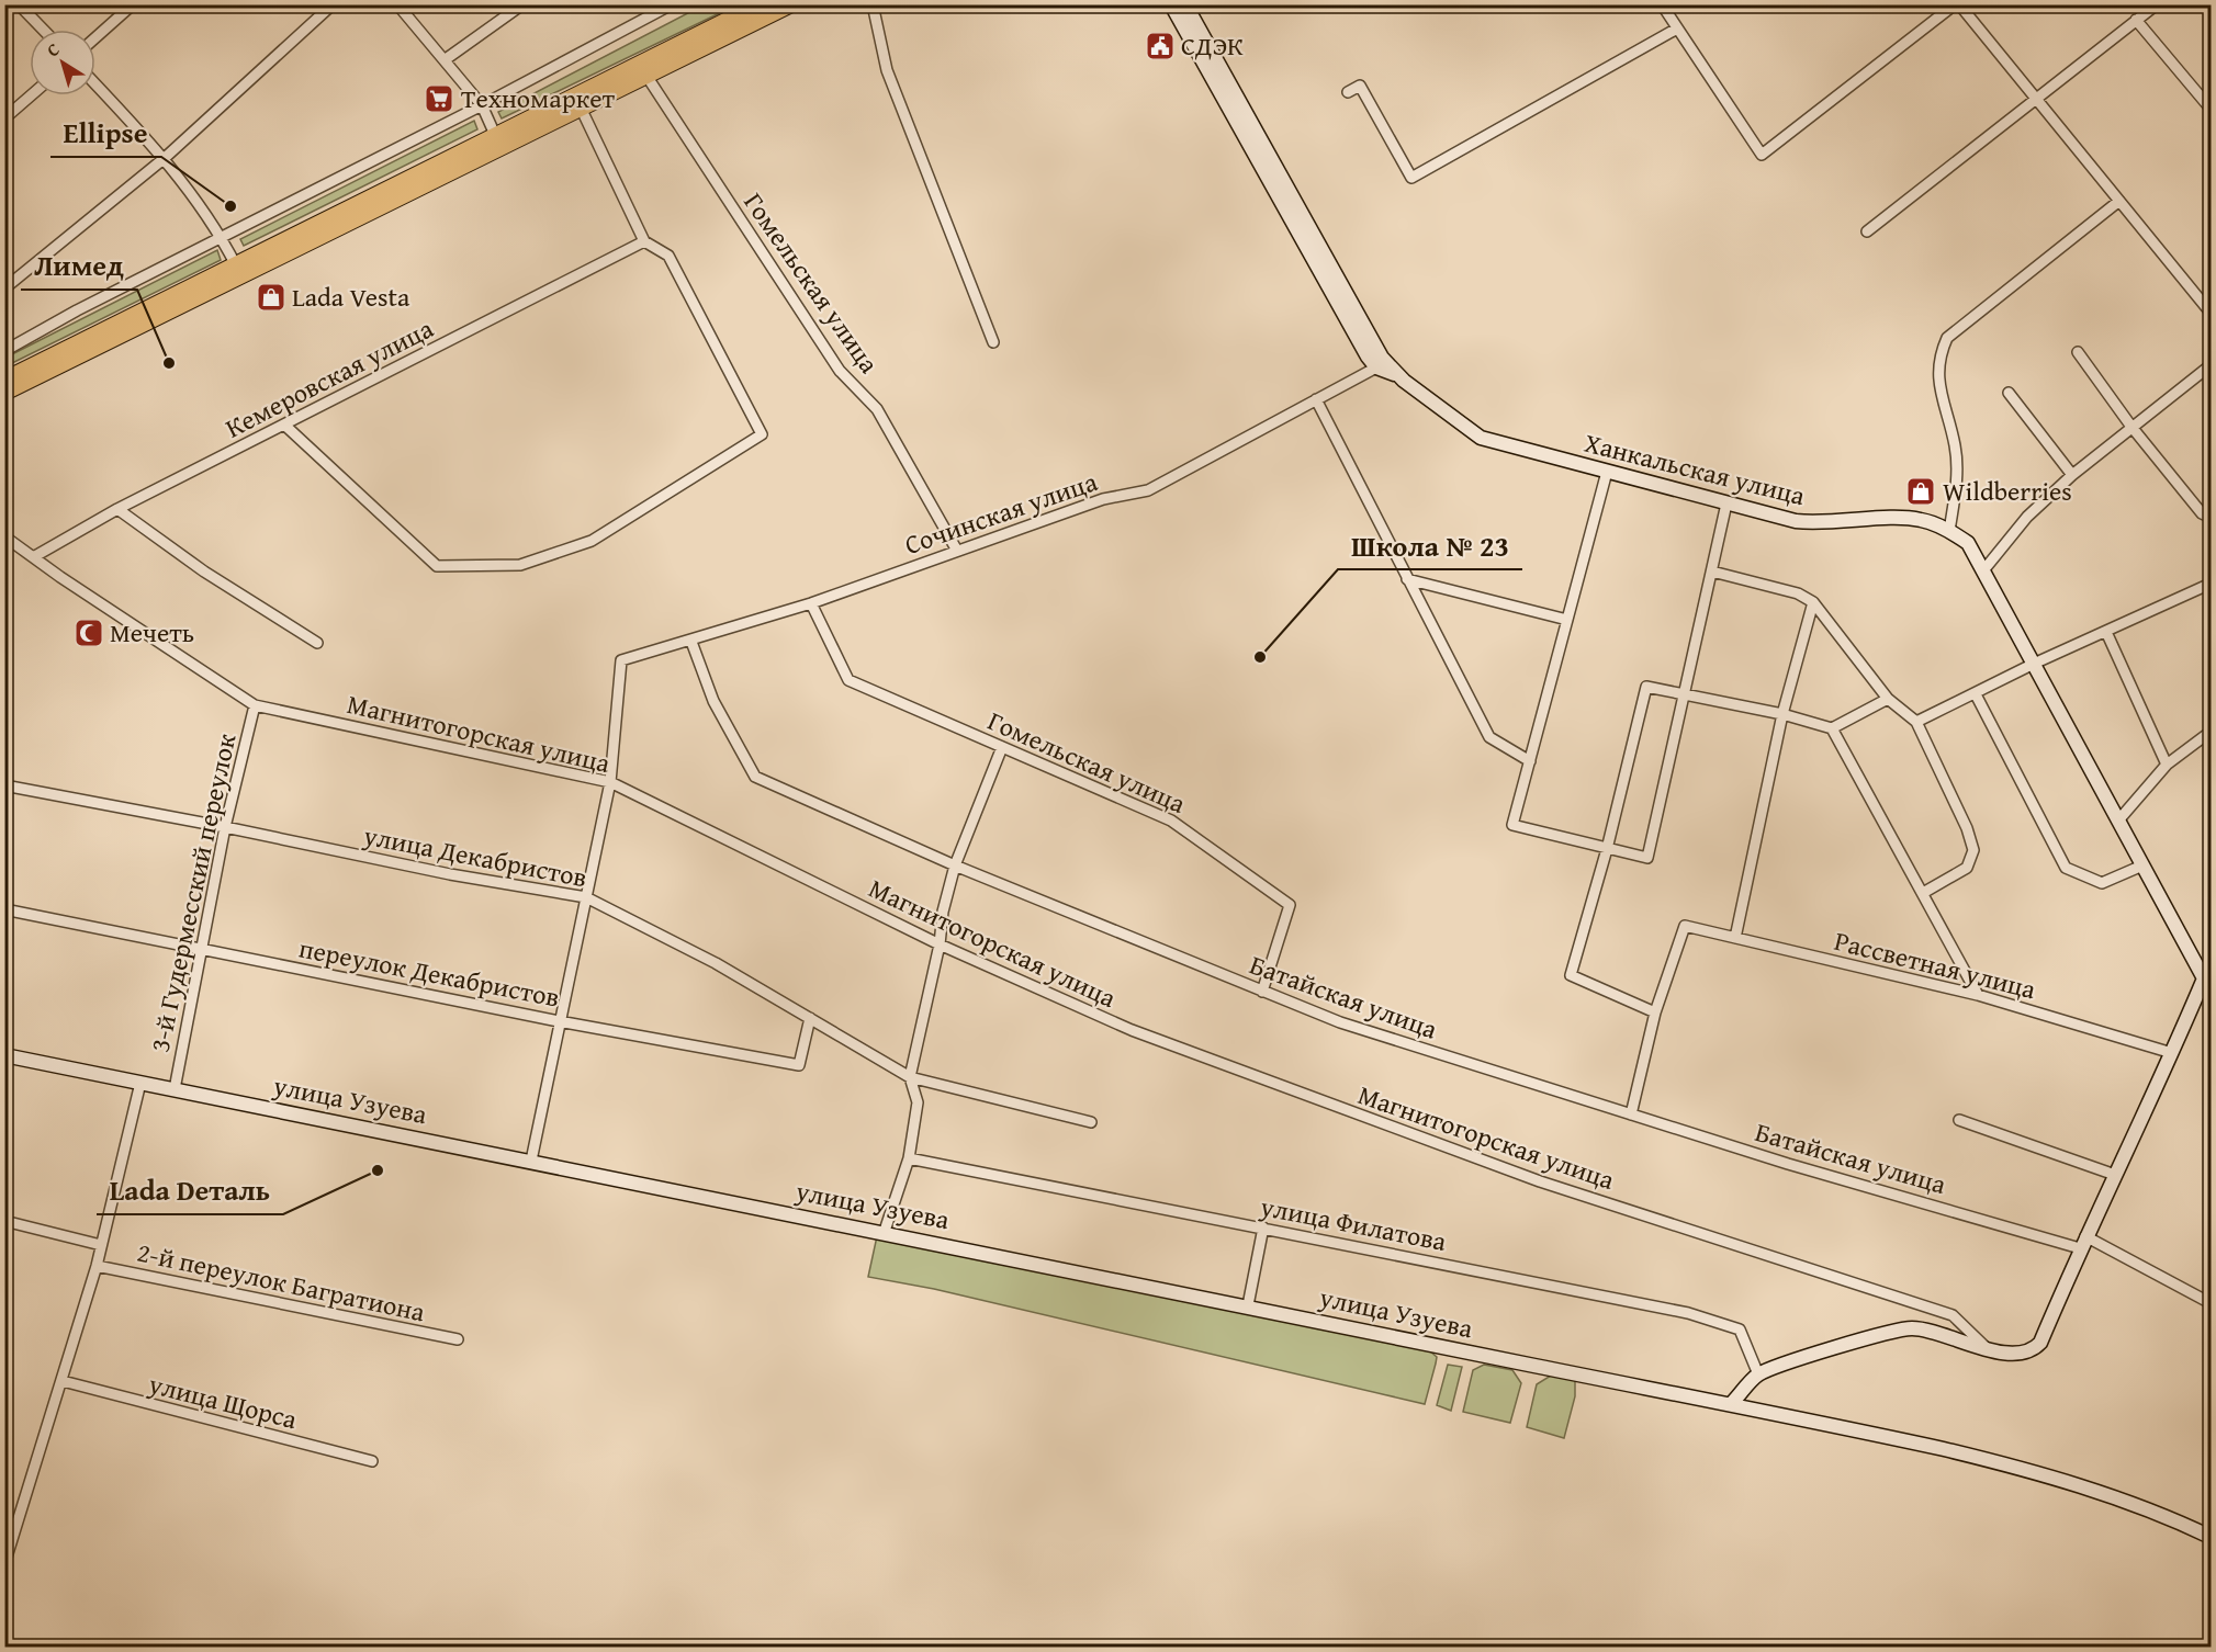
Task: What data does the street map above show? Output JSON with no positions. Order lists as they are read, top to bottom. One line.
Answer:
{"streets":{"street":["Гомельская улица","Кемеровская улица","Ханкальская улица","Сочинская улица","Магнитогорская улица","улица Декабристов","3-й Гудермесский переулок","Рассветная улица","переулок Декабристов","Батайская улица","улица Узуева","улица Филатова","2-й переулок Багратиона","улица Щорса"]},"crossings":[["Гомельская улица","Сочинская улица"],["Гомельская улица","Батайская улица"],["Кемеровская улица","Магнитогорская улица"],["Ханкальская улица","Сочинская улица"],["Сочинская улица","Магнитогорская улица"],["Сочинская улица","Батайская улица"],["Магнитогорская улица","3-й Гудермесский переулок"],["улица Декабристов","3-й Гудермесский переулок"],["улица Декабристов","переулок Декабристов"],["3-й Гудермесский переулок","переулок Декабристов"],["3-й Гудермесский переулок","улица Узуева"]],"places":{"public building":["СДЭК"],"supermarket":["Техномаркет"],"other":["Ellipse","Лимед","Школа № 23","Lada Dеталь"],"shop":["Lada Vesta","Wildberries"],"mosque":["Мечеть"]},"north":"top left"}
